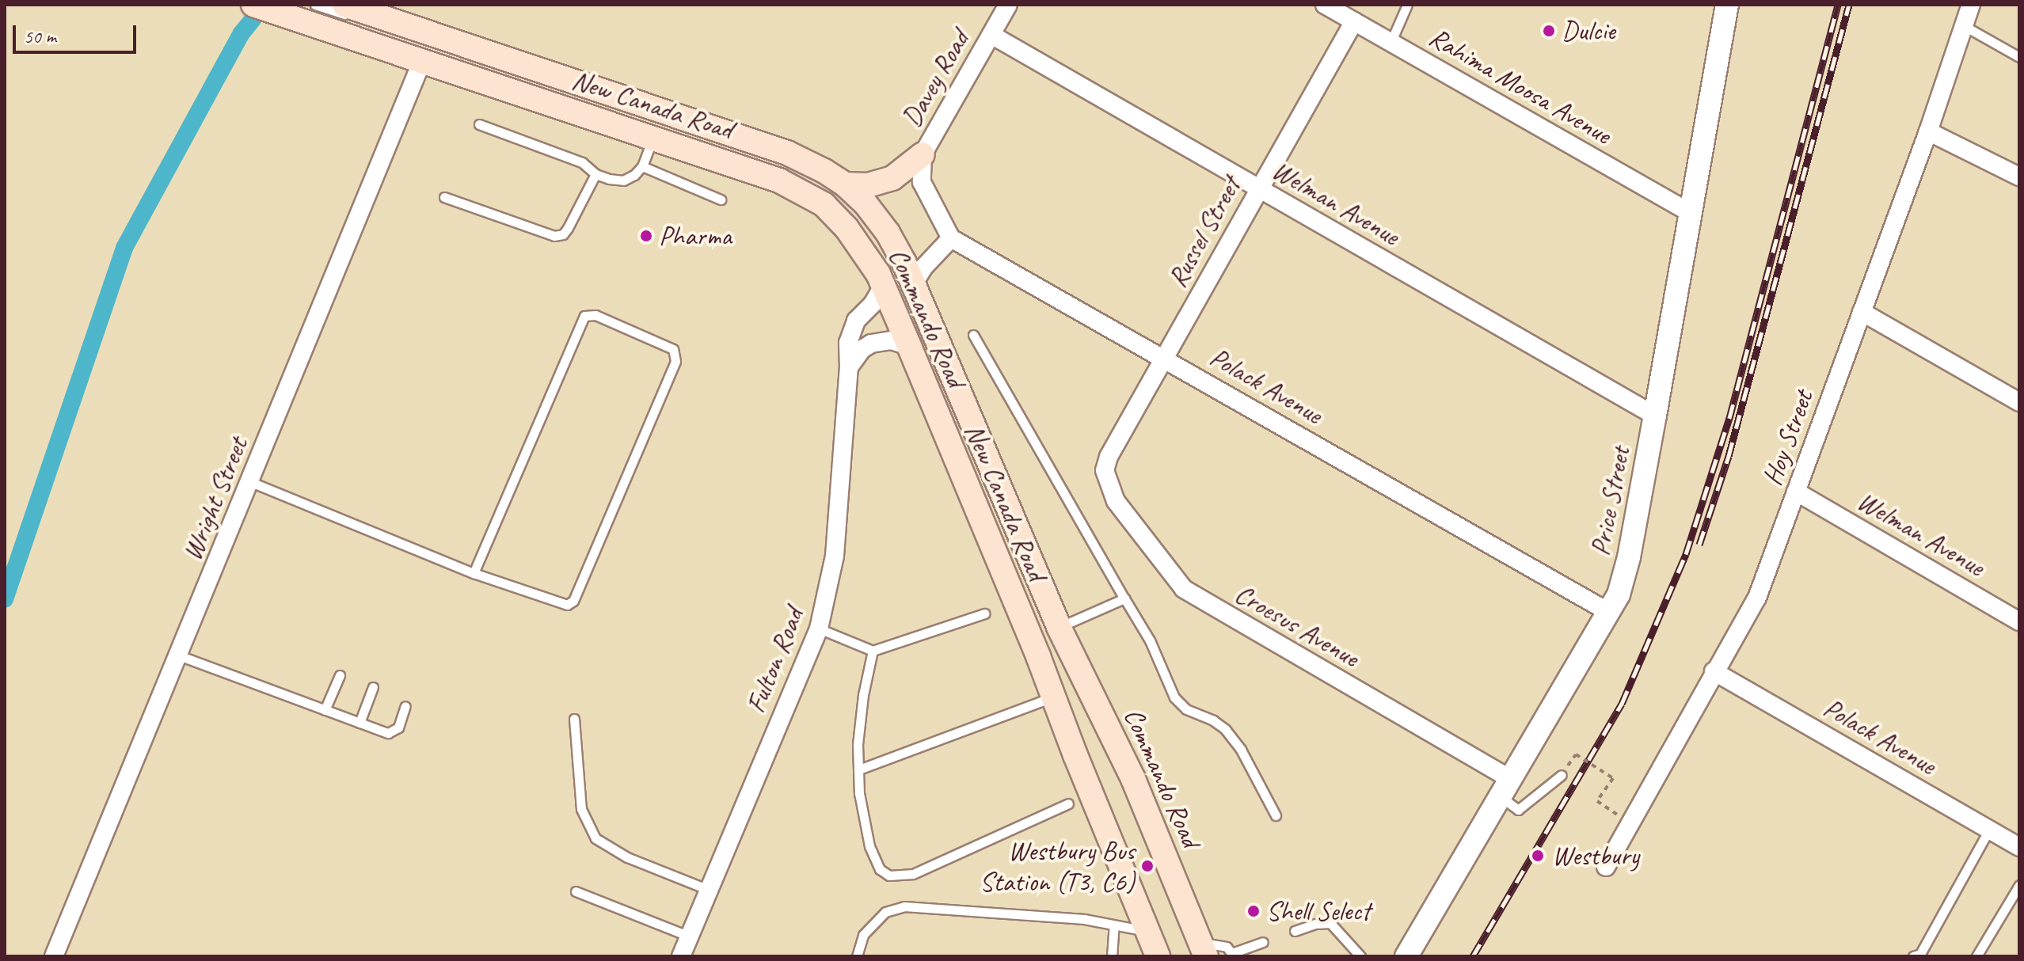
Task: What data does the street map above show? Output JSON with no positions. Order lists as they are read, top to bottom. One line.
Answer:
{"streets":{"main road":["Commando Road"],"street":["Davey Road","Rahima Moosa Avenue","Welman Avenue","Russel Street","Polack Avenue","Hoy Street","Wright Street","Price Street","Croesus Avenue","Fulton Road"],"lane":["New Canada Road"]},"crossings":[["Davey Road","Welman Avenue"],["Davey Road","Polack Avenue"],["Davey Road","Fulton Road"],["Rahima Moosa Avenue","Russel Street"],["Rahima Moosa Avenue","Price Street"],["New Canada Road","Commando Road"],["New Canada Road","Fulton Road"],["Welman Avenue","Russel Street"],["Welman Avenue","Hoy Street"],["Welman Avenue","Price Street"],["Russel Street","Polack Avenue"],["Russel Street","Croesus Avenue"],["Commando Road","Wright Street"],["Commando Road","Fulton Road"],["Polack Avenue","Hoy Street"],["Polack Avenue","Price Street"],["Polack Avenue","Fulton Road"],["Price Street","Croesus Avenue"]],"places":["Dulcie","Pharma","Westbury","Westbury Bus Station (T3, C6)","Shell Select"],"scale_bar":"50 m"}
